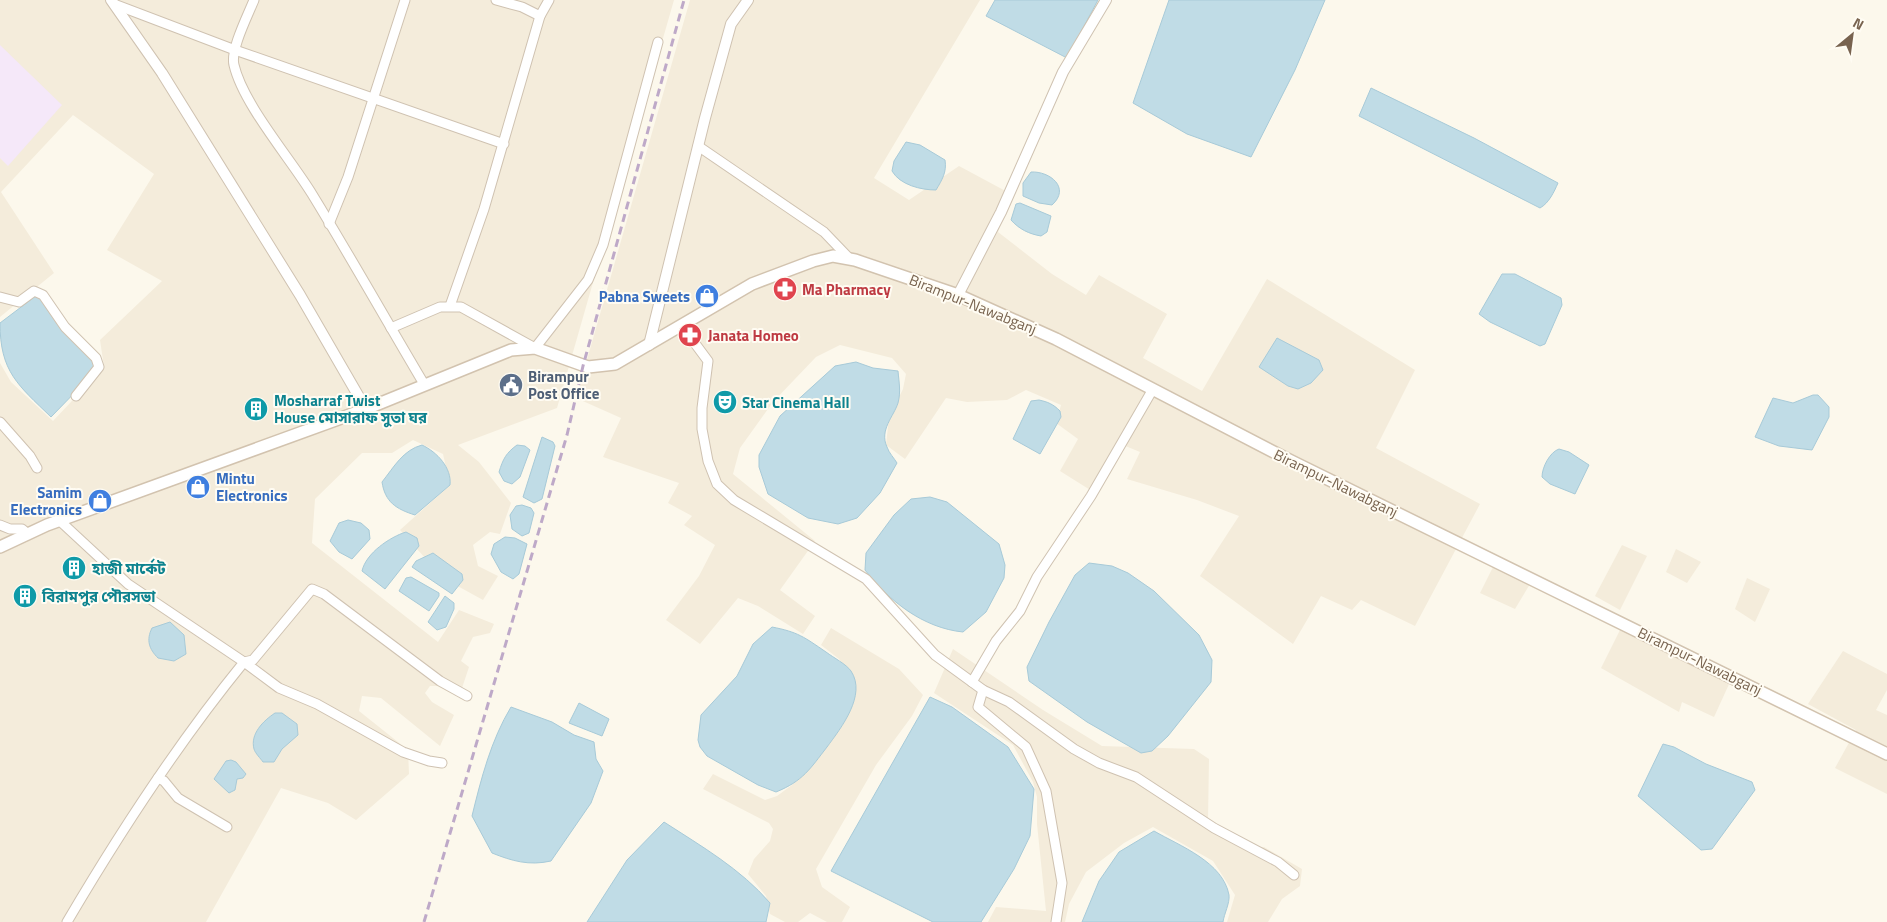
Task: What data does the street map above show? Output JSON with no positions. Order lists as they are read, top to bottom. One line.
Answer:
{"streets":{"main road":["Birampur-Nawabganj"]},"places":{"pharmacy":["Ma Pharmacy","Janata Homeo"],"shop":["Pabna Sweets","Mintu Electronics","Samim Electronics"],"public building":["Birampur Post Office"],"theatre":["Star Cinema Hall"],"building":["Mosharraf Twist House মোসারাফ সুতা ঘর","হাজী মার্কেট","বিরামপুর পৌরসভা"]},"north":"top right"}
